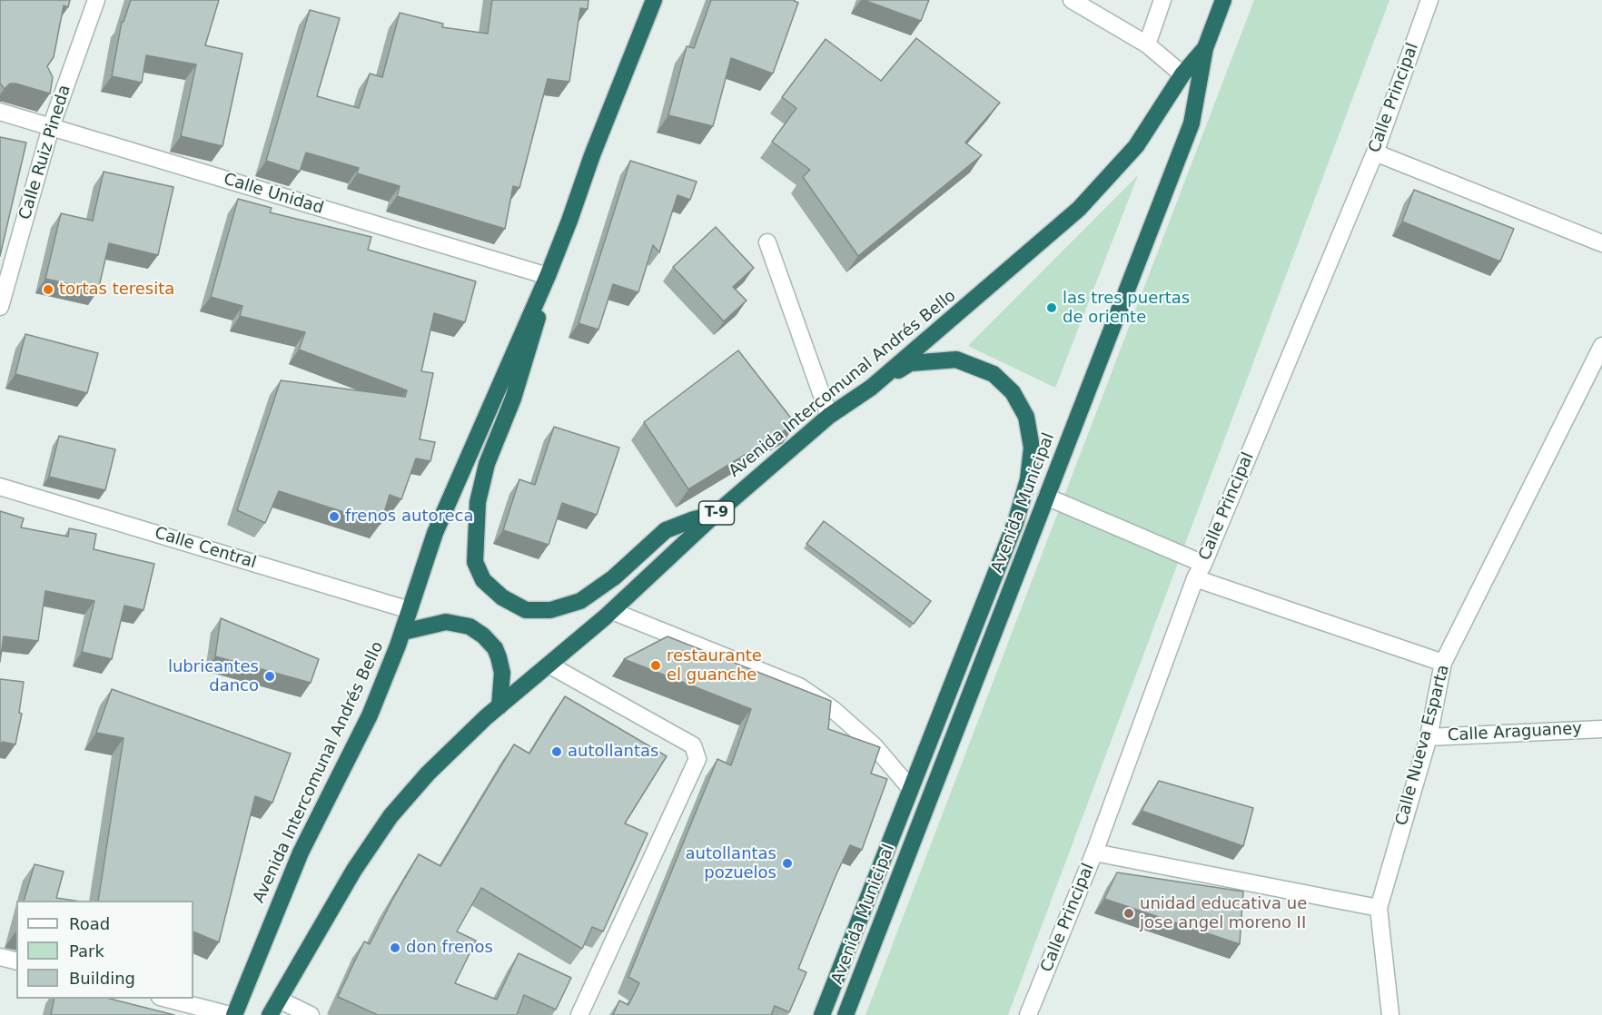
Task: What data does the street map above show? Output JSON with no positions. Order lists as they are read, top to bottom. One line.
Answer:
{"streets":{"highway":["Avenida Intercomunal Andrés Bello","Avenida Municipal","T-9"],"street":["Calle Principal","Calle Ruiz Pineda","Calle Unidad","Calle Central","Calle Araguaney","Calle Nueva Esparta"]},"crossings":[["Calle Ruiz Pineda","Calle Unidad"],["Calle Unidad","Avenida Intercomunal Andrés Bello"],["Calle Unidad","T-9"],["Avenida Intercomunal Andrés Bello","Avenida Municipal"],["Avenida Intercomunal Andrés Bello","T-9"],["Avenida Intercomunal Andrés Bello","Calle Central"],["Calle Araguaney","Calle Nueva Esparta"]],"places":["tortas teresita","las tres puertas de oriente","frenos autoreca","restaurante el guanche","lubricantes danco","autollantas","autollantas pozuelos","unidad educativa ue jose angel moreno II","don frenos"],"legend":["Road","Park","Building"]}
